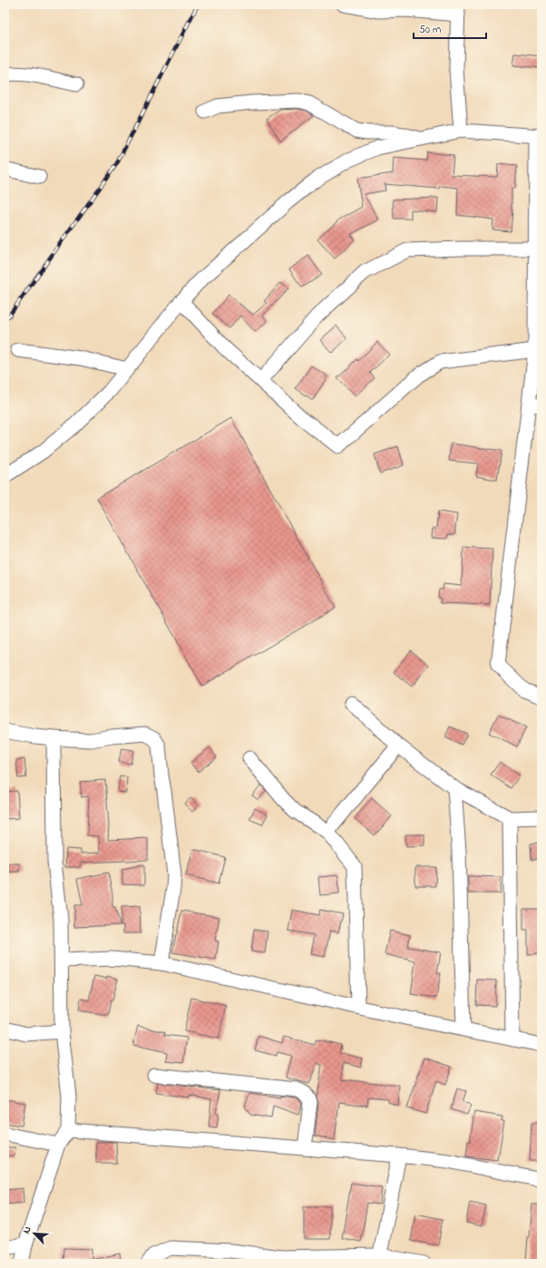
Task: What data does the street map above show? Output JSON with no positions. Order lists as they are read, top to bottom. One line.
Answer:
{"scale_bar":"50 m","north":"top left"}
